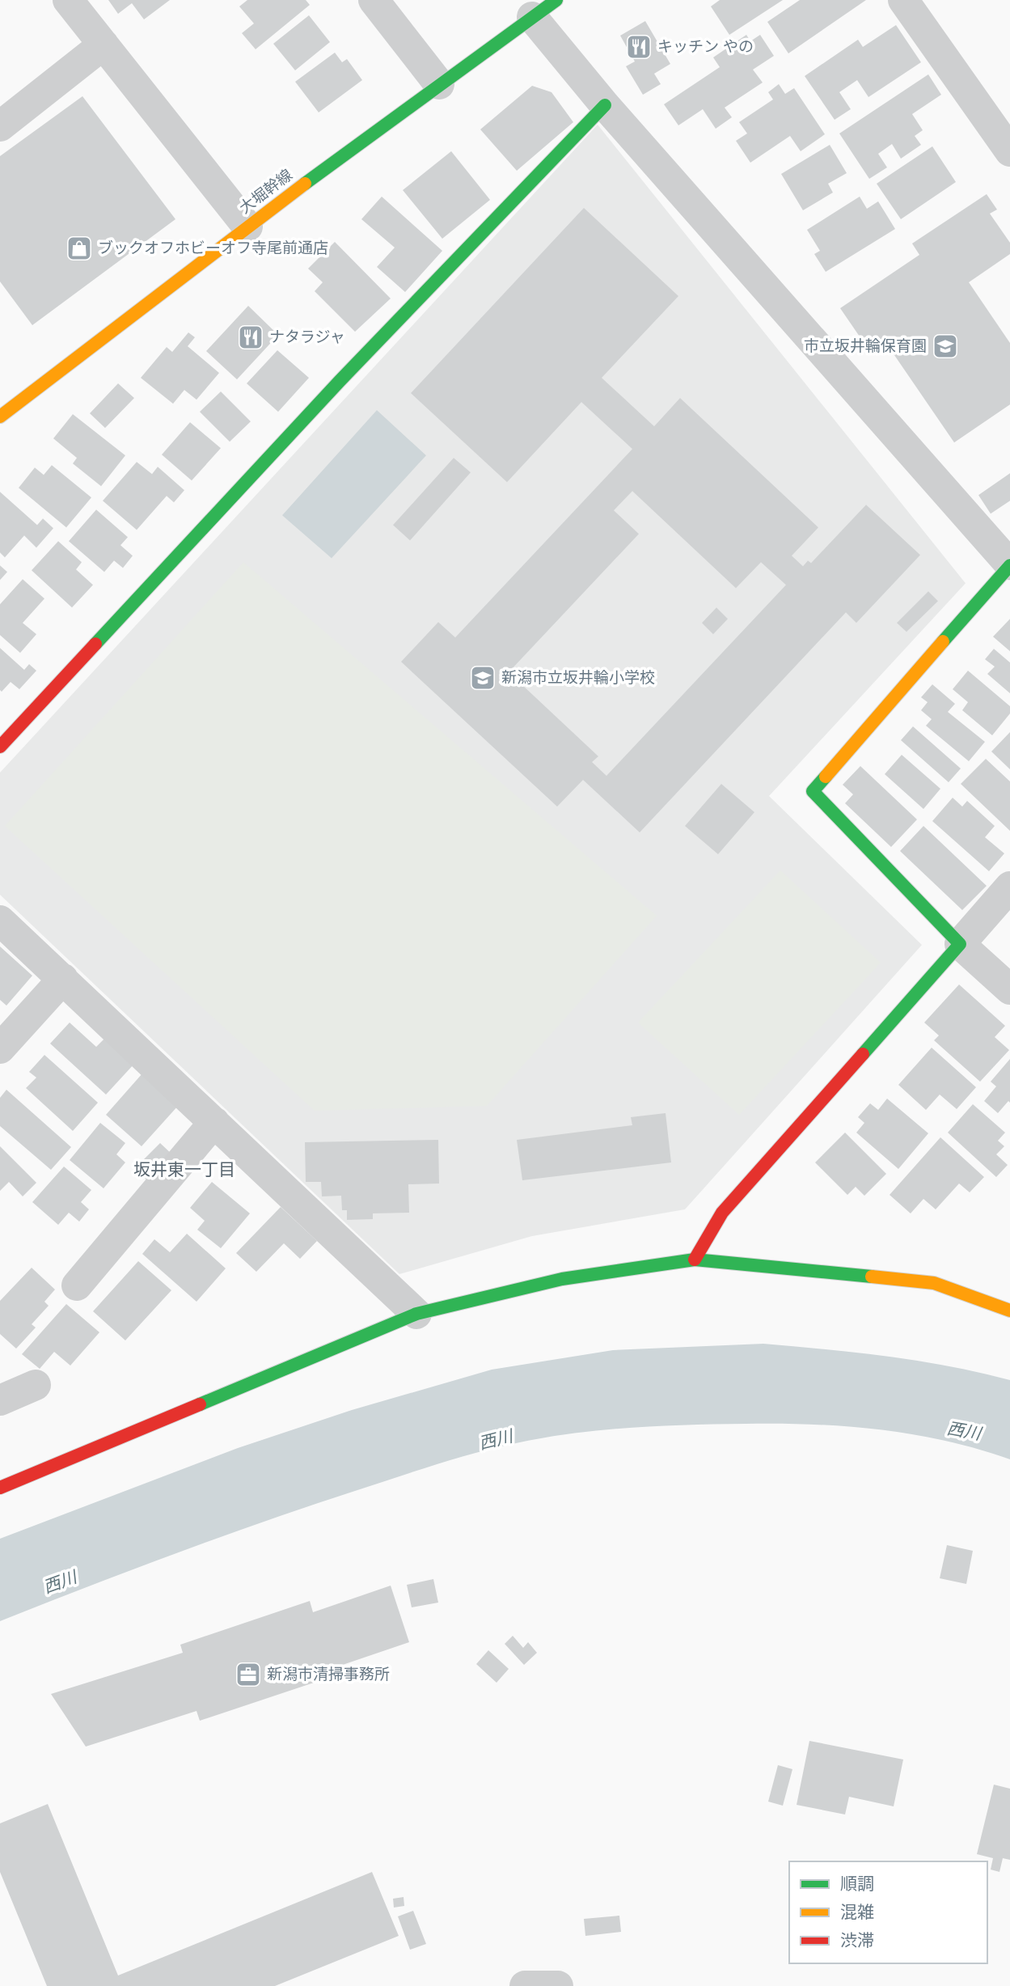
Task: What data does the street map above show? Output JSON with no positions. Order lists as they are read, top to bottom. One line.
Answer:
{"streets":{"street":["大堀幹線"]},"districts":["坂井東一丁目"],"water":["西川"],"places":{"restaurant":["キッチン やの","ナタラジャ"],"shop":["ブックオフホビーオフ寺尾前通店"],"school or university":["市立坂井輪保育園","新潟市立坂井輪小学校"],"office":["新潟市清掃事務所"]},"legend":["順調","混雑","渋滞"]}
